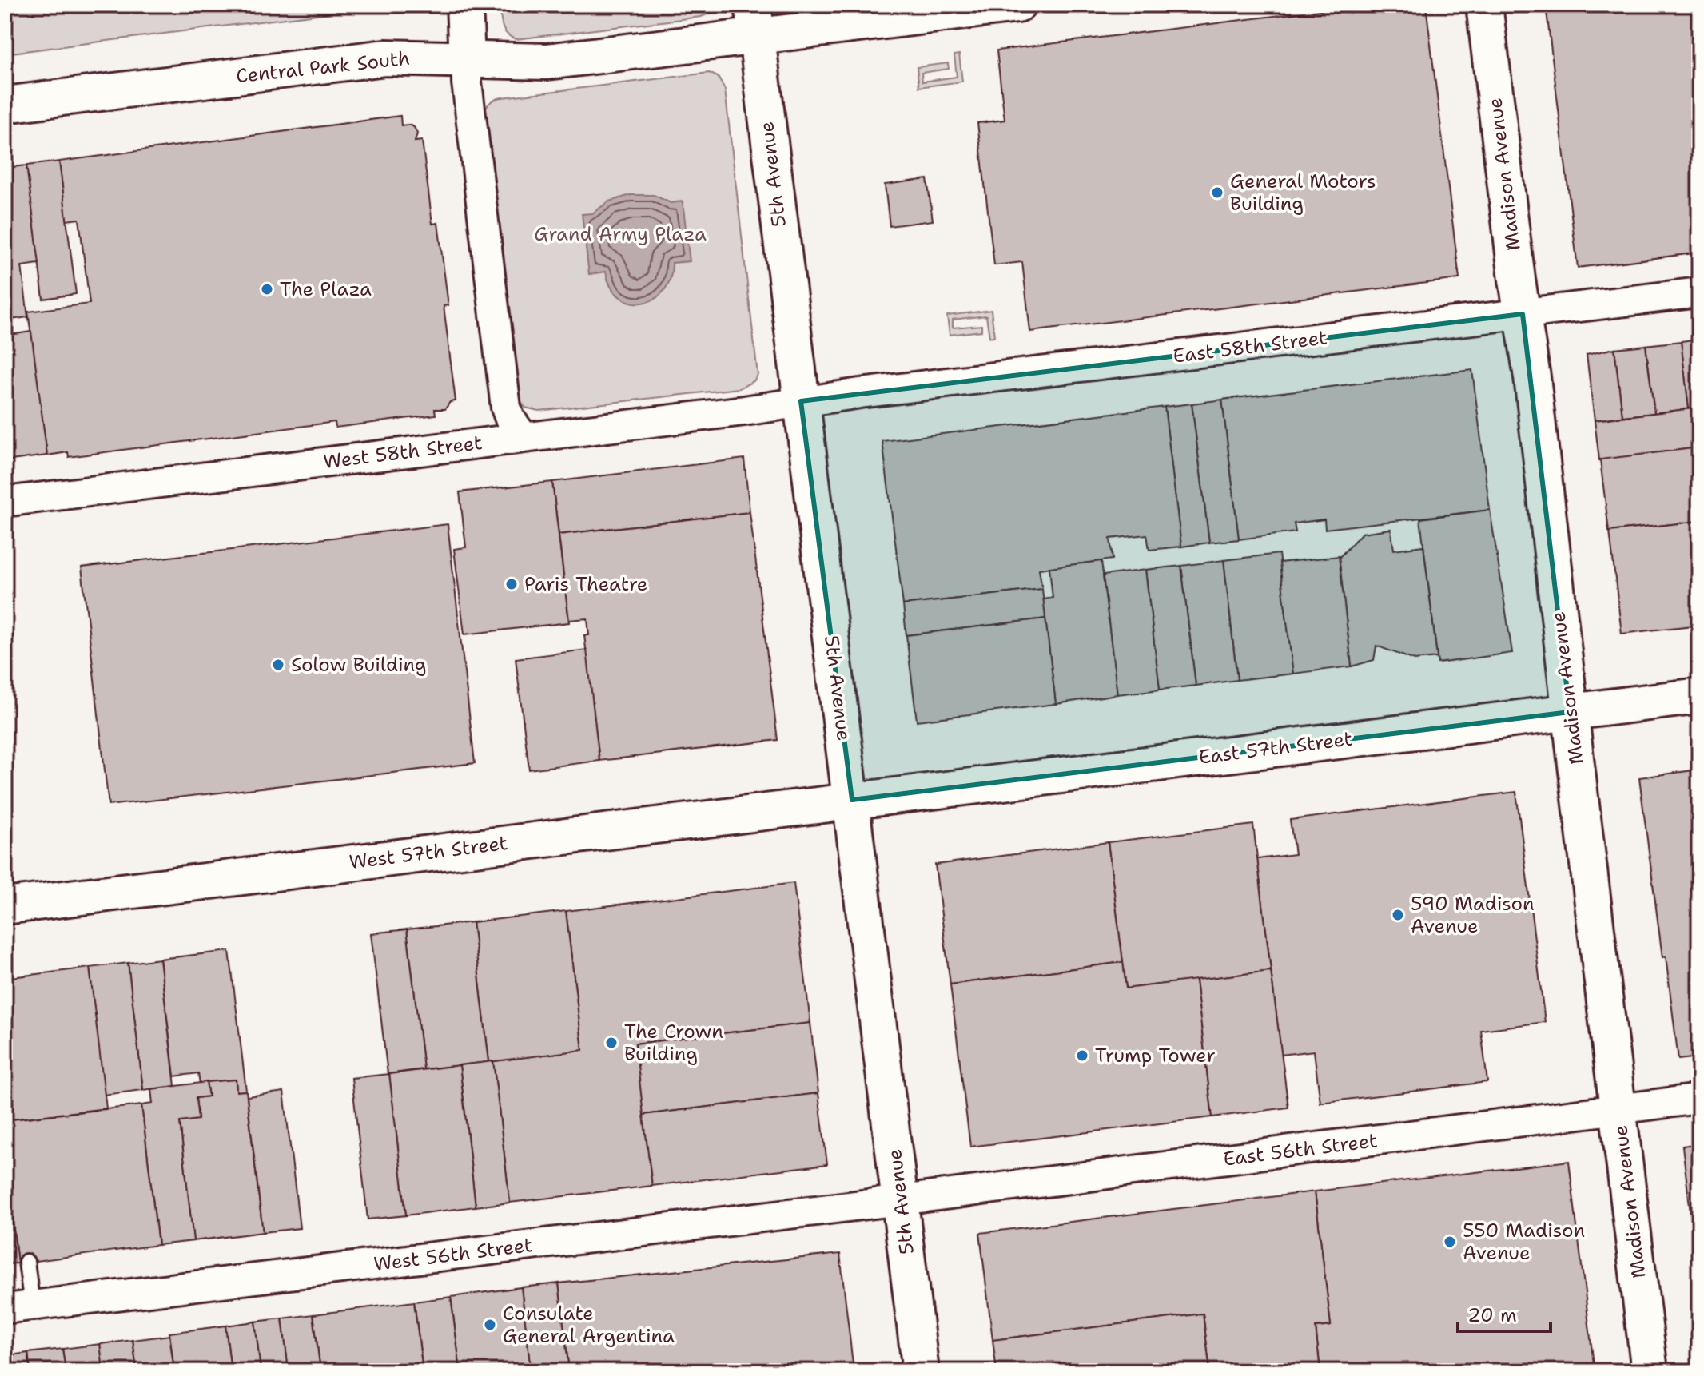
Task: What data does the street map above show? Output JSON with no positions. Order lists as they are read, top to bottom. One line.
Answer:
{"streets":{"main road":["Central Park South","5th Avenue","Madison Avenue","East 57th Street","West 57th Street"],"street":["East 58th Street","West 58th Street","East 56th Street","West 56th Street"]},"crossings":[["Central Park South","5th Avenue"],["5th Avenue","East 58th Street"],["5th Avenue","West 58th Street"],["5th Avenue","East 57th Street"],["5th Avenue","West 57th Street"],["5th Avenue","East 56th Street"],["5th Avenue","West 56th Street"],["Madison Avenue","East 58th Street"],["Madison Avenue","East 57th Street"],["Madison Avenue","East 56th Street"],["East 58th Street","West 58th Street"],["East 57th Street","West 57th Street"],["East 56th Street","West 56th Street"]],"parks":["Grand Army Plaza"],"places":["General Motors Building","The Plaza","Paris Theatre","Solow Building","590 Madison Avenue","The Crown Building","Trump Tower","550 Madison Avenue","Consulate General Argentina"],"scale_bar":"20 m"}
